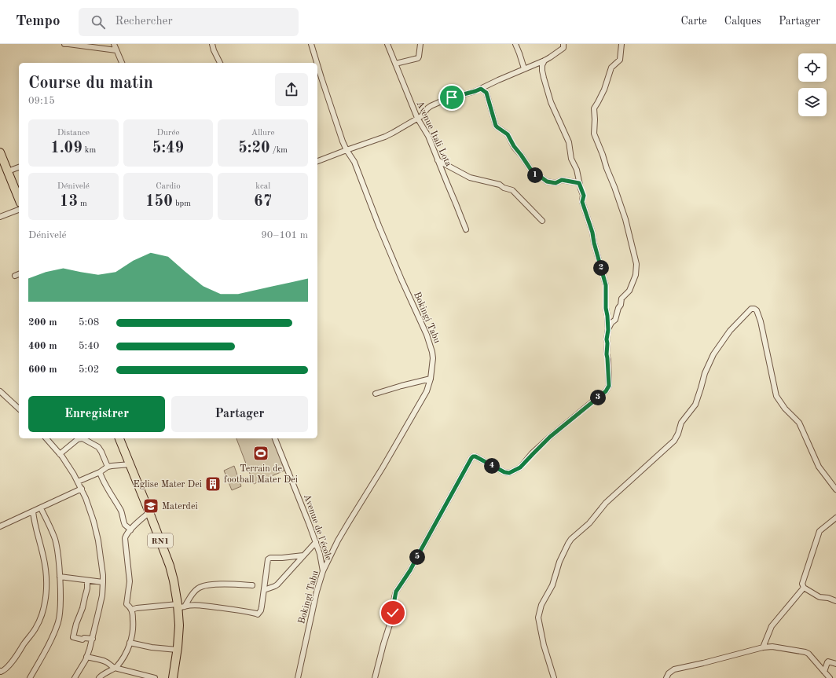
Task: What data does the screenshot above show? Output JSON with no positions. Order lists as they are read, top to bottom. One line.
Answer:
{"streets":{"highway":["RN1"],"street":["Avenue Itali Lota","Bokingi Tabu","Avenue de l'école"]},"crossings":[["Bokingi Tabu","Avenue de l'école"]],"places":{"sports":["Terrain de football Mater Dei"],"building":["Eglise Mater Dei"],"school or university":["Materdei"]},"page":{"header":"Tempo","search":"Rechercher","nav":["Carte","Calques","Partager"],"heading":["Course du matin","09:15"],"stats":[["Distance","1.09 km"],["Durée","5:49"],["Allure","5:20 /km"],["Dénivelé","13 m"],["Cardio","150 bpm"],["kcal","67"]],"pins":["1","2","3","4","5"],"chart":["Dénivelé","90–101 m"],"list":[{"name":"200 m","note":"5:08"},{"name":"400 m","note":"5:40"},{"name":"600 m","note":"5:02"}],"buttons":["Enregistrer","Partager"]}}
